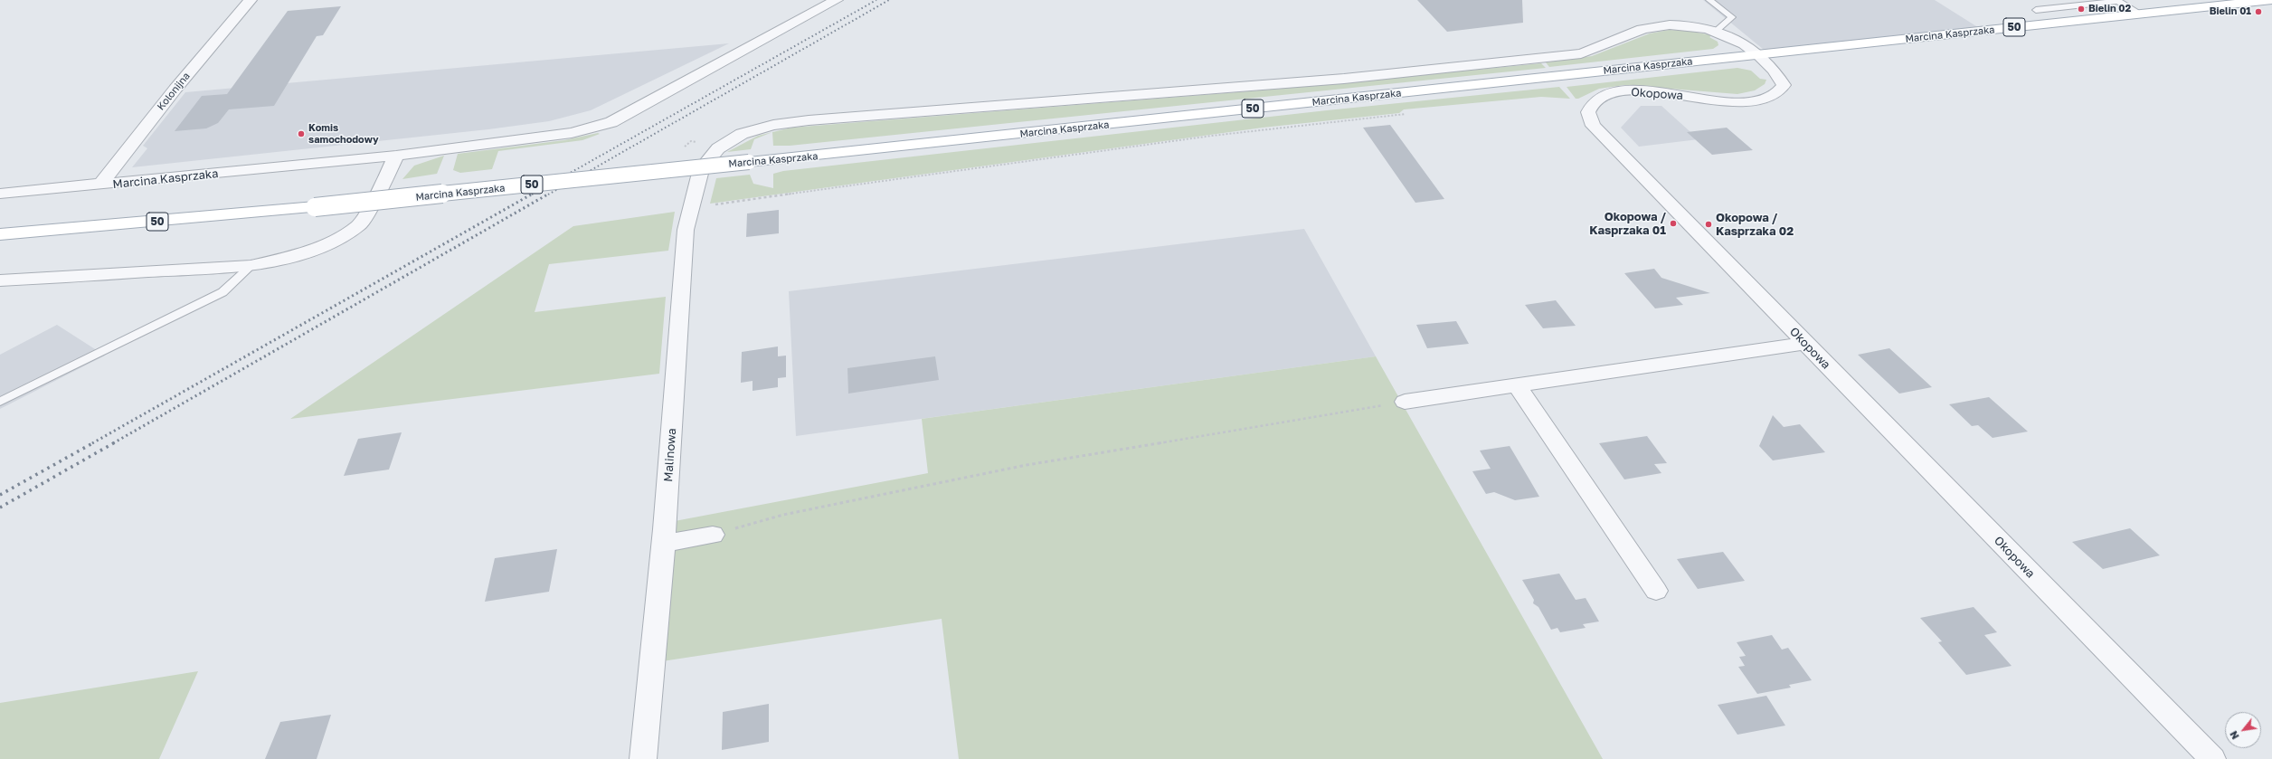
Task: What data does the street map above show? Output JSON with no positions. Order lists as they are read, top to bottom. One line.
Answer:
{"streets":{"main road":["50","Marcina Kasprzaka"],"street":["Kolonijna","Okopowa","Malinowa"]},"crossings":[["Marcina Kasprzaka","Kolonijna"],["Marcina Kasprzaka","Okopowa"],["Marcina Kasprzaka","Malinowa"]],"places":["Bielin 02","Bielin 01","Komis samochodowy","Okopowa / Kasprzaka 01","Okopowa / Kasprzaka 02"],"north":"bottom left"}
